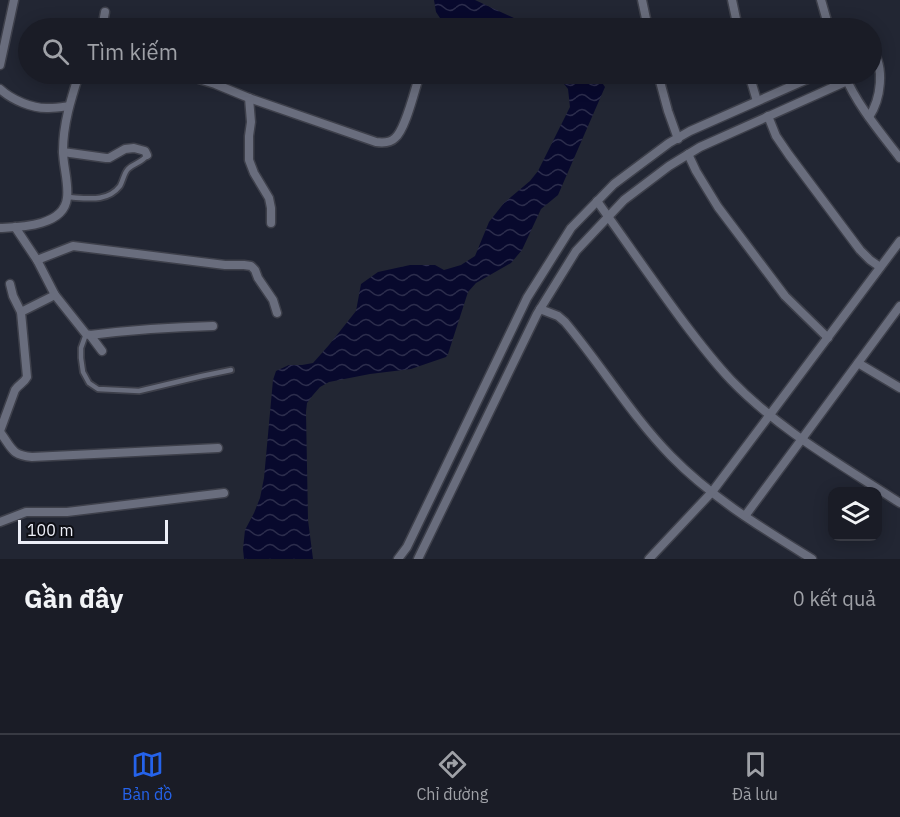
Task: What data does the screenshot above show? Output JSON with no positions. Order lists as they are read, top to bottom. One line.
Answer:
{"scale_bar":"100 m","page":{"search":"Tìm kiếm","scale":"100 m","heading":["Gần đây","0 kết quả"],"nav":["Bản đồ","Chỉ đường","Đã lưu"]}}
